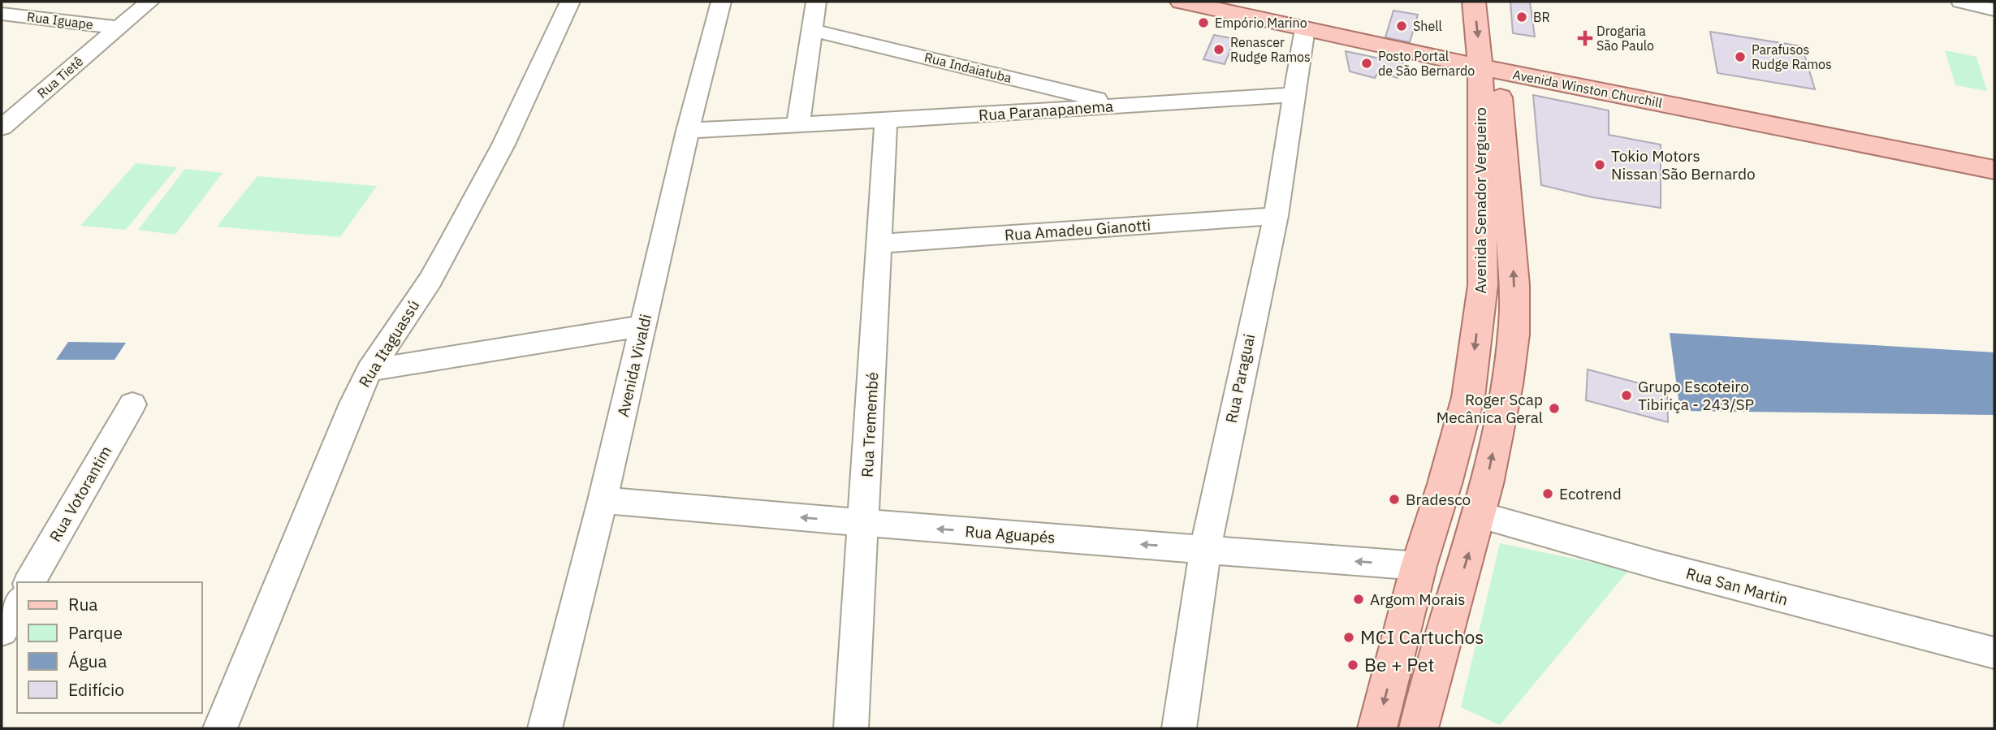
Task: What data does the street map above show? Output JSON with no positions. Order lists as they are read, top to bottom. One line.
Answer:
{"streets":{"main road":["Avenida Winston Churchill","Avenida Senador Vergueiro"],"street":["Rua Iguape","Rua Indaiatuba","Rua Tietê","Rua Paranapanema","Rua Amadeu Gianotti","Rua Itaguassú","Avenida Vivaldi","Rua Paraguai","Rua Tremembé","Rua Votorantim","Rua Aguapés","Rua San Martin"]},"crossings":[["Rua Iguape","Rua Tietê"],["Rua Indaiatuba","Rua Paranapanema"],["Avenida Winston Churchill","Avenida Senador Vergueiro"],["Avenida Winston Churchill","Rua Paraguai"],["Rua Paranapanema","Avenida Vivaldi"],["Rua Paranapanema","Rua Paraguai"],["Rua Paranapanema","Rua Tremembé"],["Avenida Senador Vergueiro","Rua Aguapés"],["Avenida Senador Vergueiro","Rua San Martin"],["Rua Amadeu Gianotti","Rua Paraguai"],["Rua Amadeu Gianotti","Rua Tremembé"],["Avenida Vivaldi","Rua Aguapés"],["Rua Paraguai","Rua Aguapés"],["Rua Tremembé","Rua Aguapés"]],"one_way":["Rua Aguapés"],"places":{"other":["BR","Empório Marino","Shell","Renascer Rudge Ramos","Parafusos Rudge Ramos","Posto Portal de São Bernardo","Tokio Motors Nissan São Bernardo","Grupo Escoteiro Tibiriça - 243/SP","Roger Scap Mecânica Geral","Ecotrend","Bradesco","Argom Morais","MCI Cartuchos","Be + Pet"],"health":["Drogaria São Paulo"]},"legend":["Rua","Parque","Água","Edifício"]}
